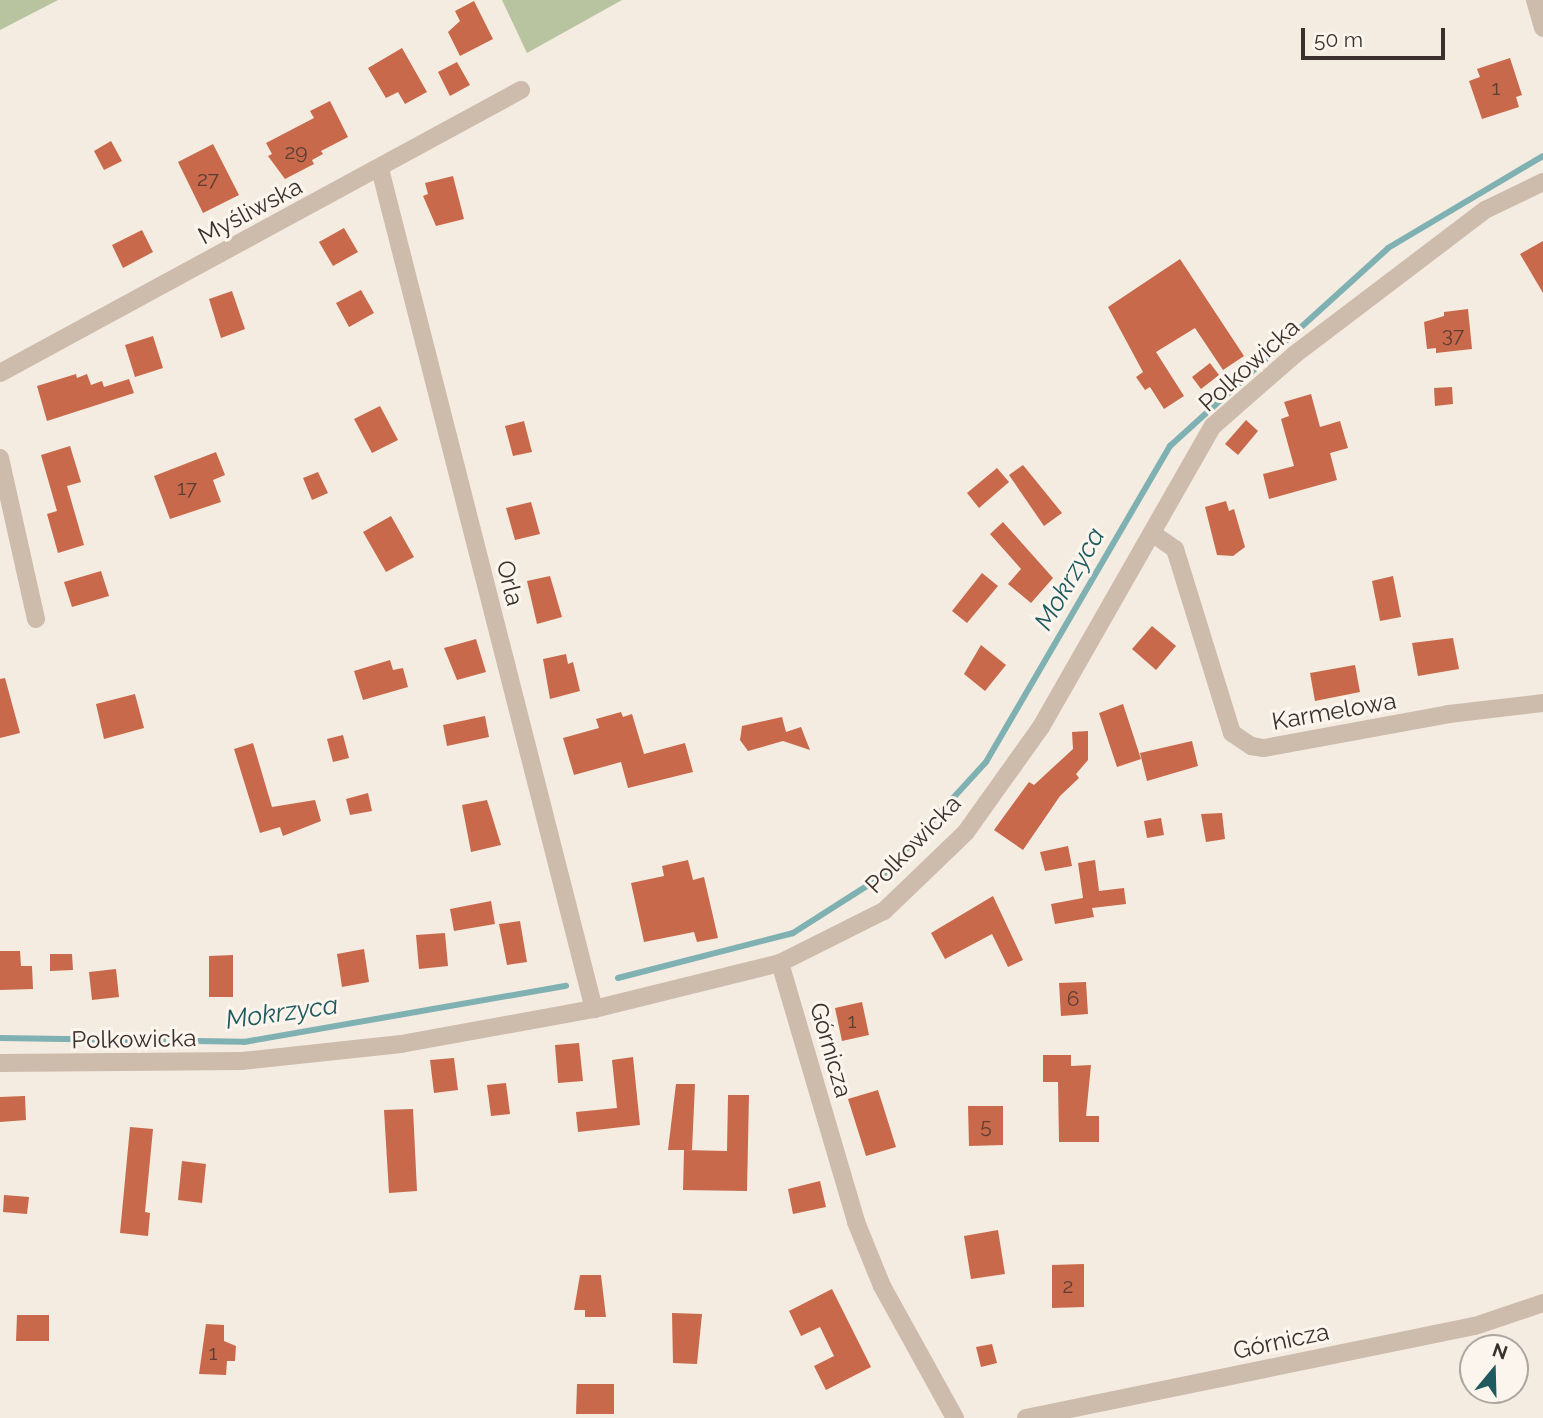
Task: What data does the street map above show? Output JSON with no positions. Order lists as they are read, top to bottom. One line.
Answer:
{"streets":{"street":["Myśliwska","Polkowicka","Orla","Karmelowa","Górnicza"]},"crossings":[["Myśliwska","Orla"],["Polkowicka","Orla"],["Polkowicka","Karmelowa"],["Polkowicka","Górnicza"]],"water":["Mokrzyca"],"house_numbers":["1","29","27","37","17","6","1","5","2","1"],"scale_bar":"50 m","north":"top"}
